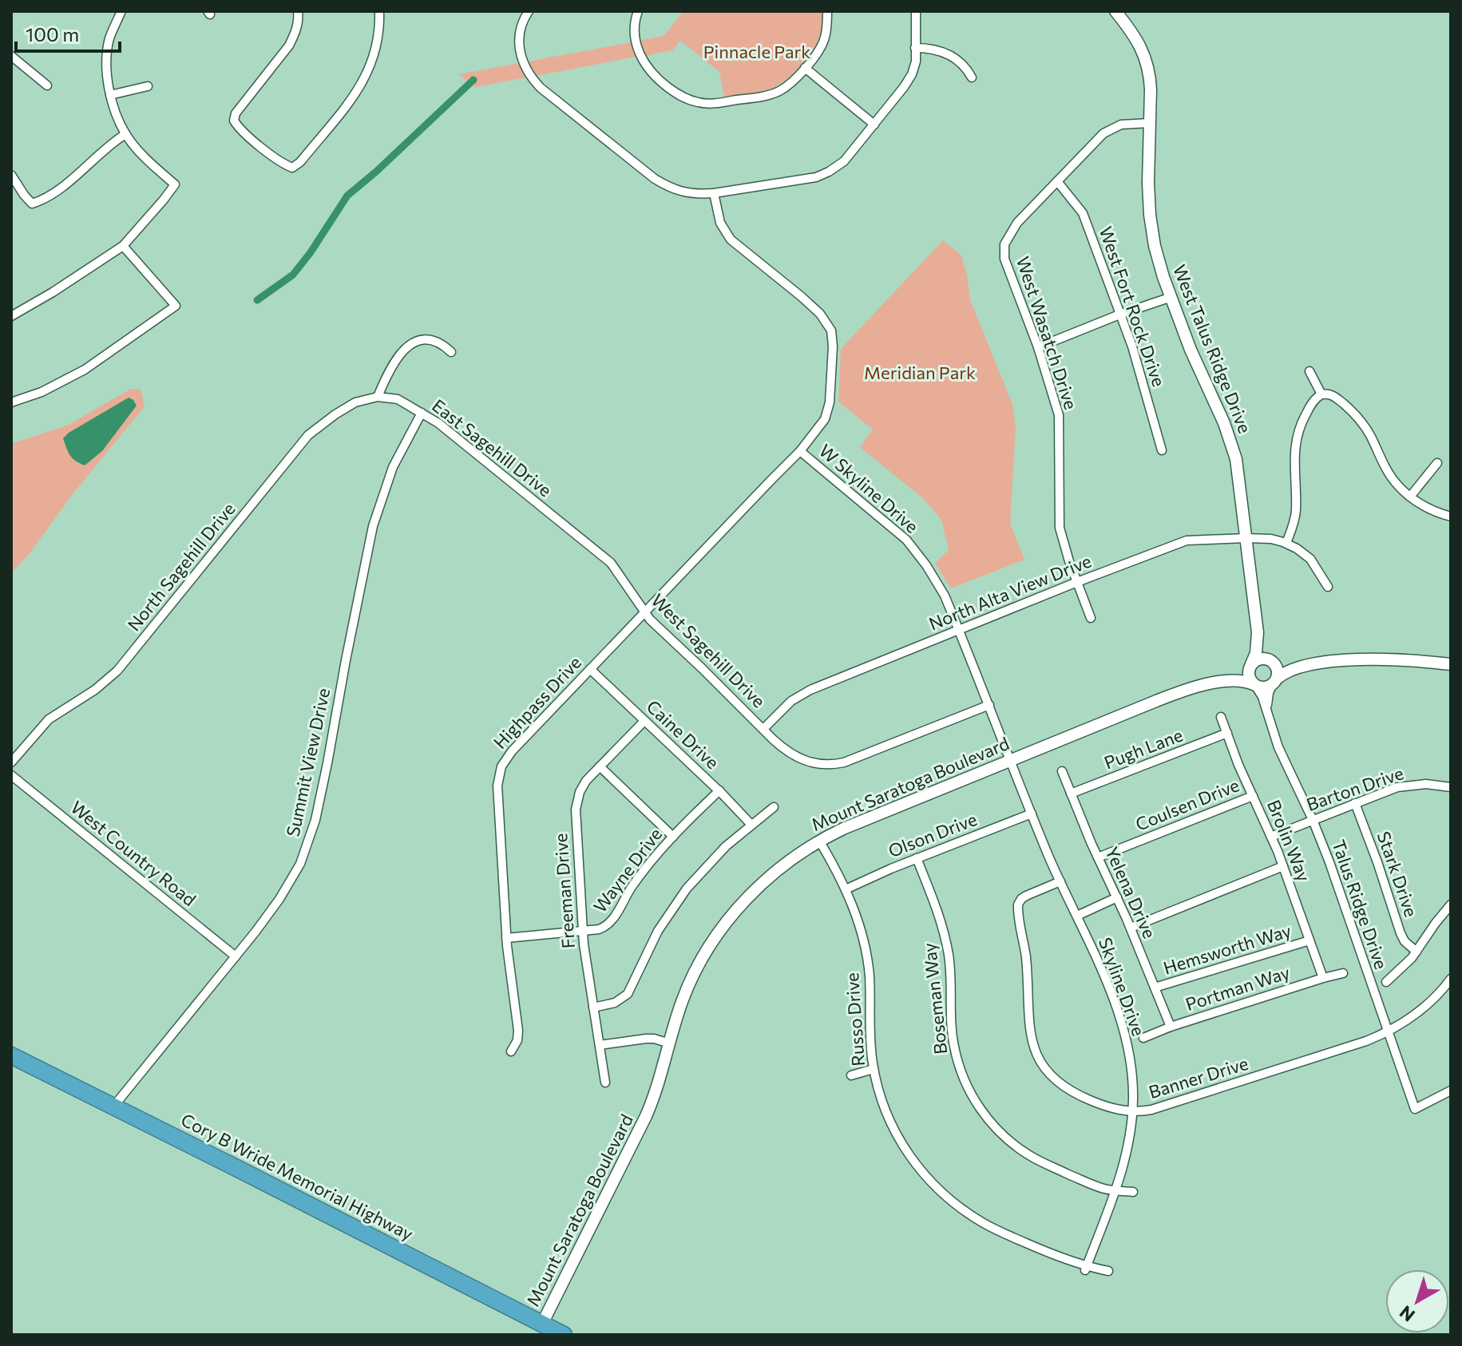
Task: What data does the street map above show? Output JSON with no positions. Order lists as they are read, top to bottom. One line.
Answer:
{"streets":{"highway":["Cory B Wride Memorial Highway"],"street":["West Fort Rock Drive","West Wasatch Drive","West Talus Ridge Drive","East Sagehill Drive","W Skyline Drive","North Sagehill Drive","North Alta View Drive","West Sagehill Drive","Highpass Drive","Caine Drive","Pugh Lane","Summit View Drive","Mount Saratoga Boulevard","Barton Drive","Coulsen Drive","Olson Drive","Brolin Way","West Country Road","Wayne Drive","Stark Drive","Freeman Drive","Yelena Drive","Talus Ridge Drive","Hemsworth Way","Skyline Drive","Portman Way","Boseman Way","Russo Drive","Banner Drive"]},"crossings":[["West Fort Rock Drive","West Wasatch Drive"],["West Wasatch Drive","North Alta View Drive"],["West Talus Ridge Drive","North Alta View Drive"],["West Talus Ridge Drive","Mount Saratoga Boulevard"],["West Talus Ridge Drive","Talus Ridge Drive"],["East Sagehill Drive","North Sagehill Drive"],["East Sagehill Drive","West Sagehill Drive"],["East Sagehill Drive","Summit View Drive"],["W Skyline Drive","North Alta View Drive"],["W Skyline Drive","Highpass Drive"],["W Skyline Drive","Mount Saratoga Boulevard"],["W Skyline Drive","Skyline Drive"],["North Alta View Drive","West Sagehill Drive"],["West Sagehill Drive","Highpass Drive"],["Highpass Drive","Caine Drive"],["Highpass Drive","Wayne Drive"],["Caine Drive","Wayne Drive"],["Caine Drive","Freeman Drive"],["Pugh Lane","Brolin Way"],["Pugh Lane","Yelena Drive"],["Summit View Drive","West Country Road"],["Summit View Drive","Cory B Wride Memorial Highway"],["Mount Saratoga Boulevard","Talus Ridge Drive"],["Mount Saratoga Boulevard","Skyline Drive"],["Mount Saratoga Boulevard","Russo Drive"],["Mount Saratoga Boulevard","Cory B Wride Memorial Highway"],["Barton Drive","Brolin Way"],["Barton Drive","Stark Drive"],["Barton Drive","Talus Ridge Drive"],["Coulsen Drive","Brolin Way"],["Coulsen Drive","Yelena Drive"],["Olson Drive","Skyline Drive"],["Olson Drive","Boseman Way"],["Olson Drive","Russo Drive"],["Brolin Way","Hemsworth Way"],["Brolin Way","Portman Way"],["Wayne Drive","Freeman Drive"],["Yelena Drive","Hemsworth Way"],["Yelena Drive","Portman Way"],["Talus Ridge Drive","Banner Drive"],["Skyline Drive","Boseman Way"],["Skyline Drive","Russo Drive"],["Skyline Drive","Banner Drive"]],"parks":["Pinnacle Park","Meridian Park"],"scale_bar":"100 m","north":"bottom left"}
